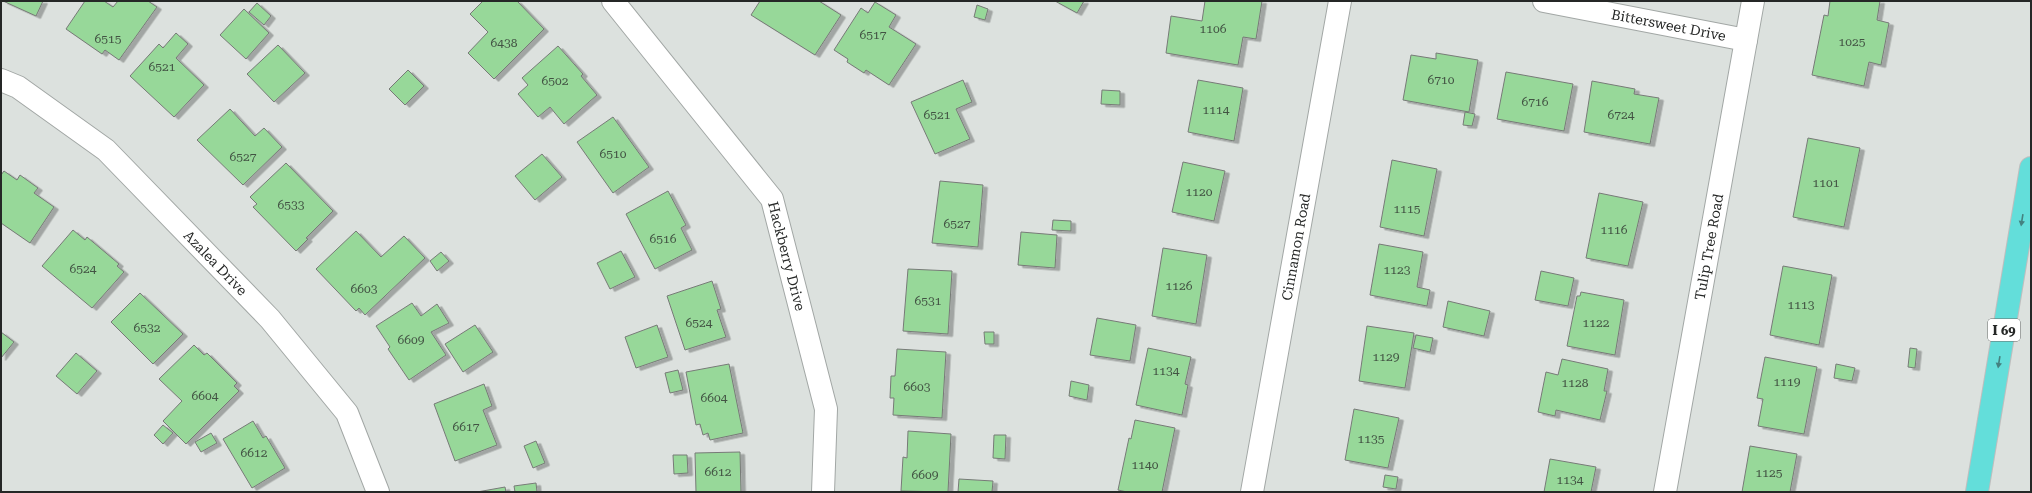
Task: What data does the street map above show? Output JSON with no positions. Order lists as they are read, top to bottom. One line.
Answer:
{"streets":{"highway":["I 69"],"street":["Bittersweet Drive","Cinnamon Road","Tulip Tree Road","Hackberry Drive","Azalea Drive"]},"crossings":[["Bittersweet Drive","Tulip Tree Road"]],"house_numbers":["1106","6517","6515","1025","6438","6521","6710","6502","6716","1114","6521","6724","6510","6527","1101","1120","6533","1115","6527","1116","6516","6524","1123","1126","6603","6531","1113","6524","1122","6532","6609","1129","1134","1119","1128","6603","6604","6604","6617","1135","6612","1140","6612","1125","6609","1134"]}
